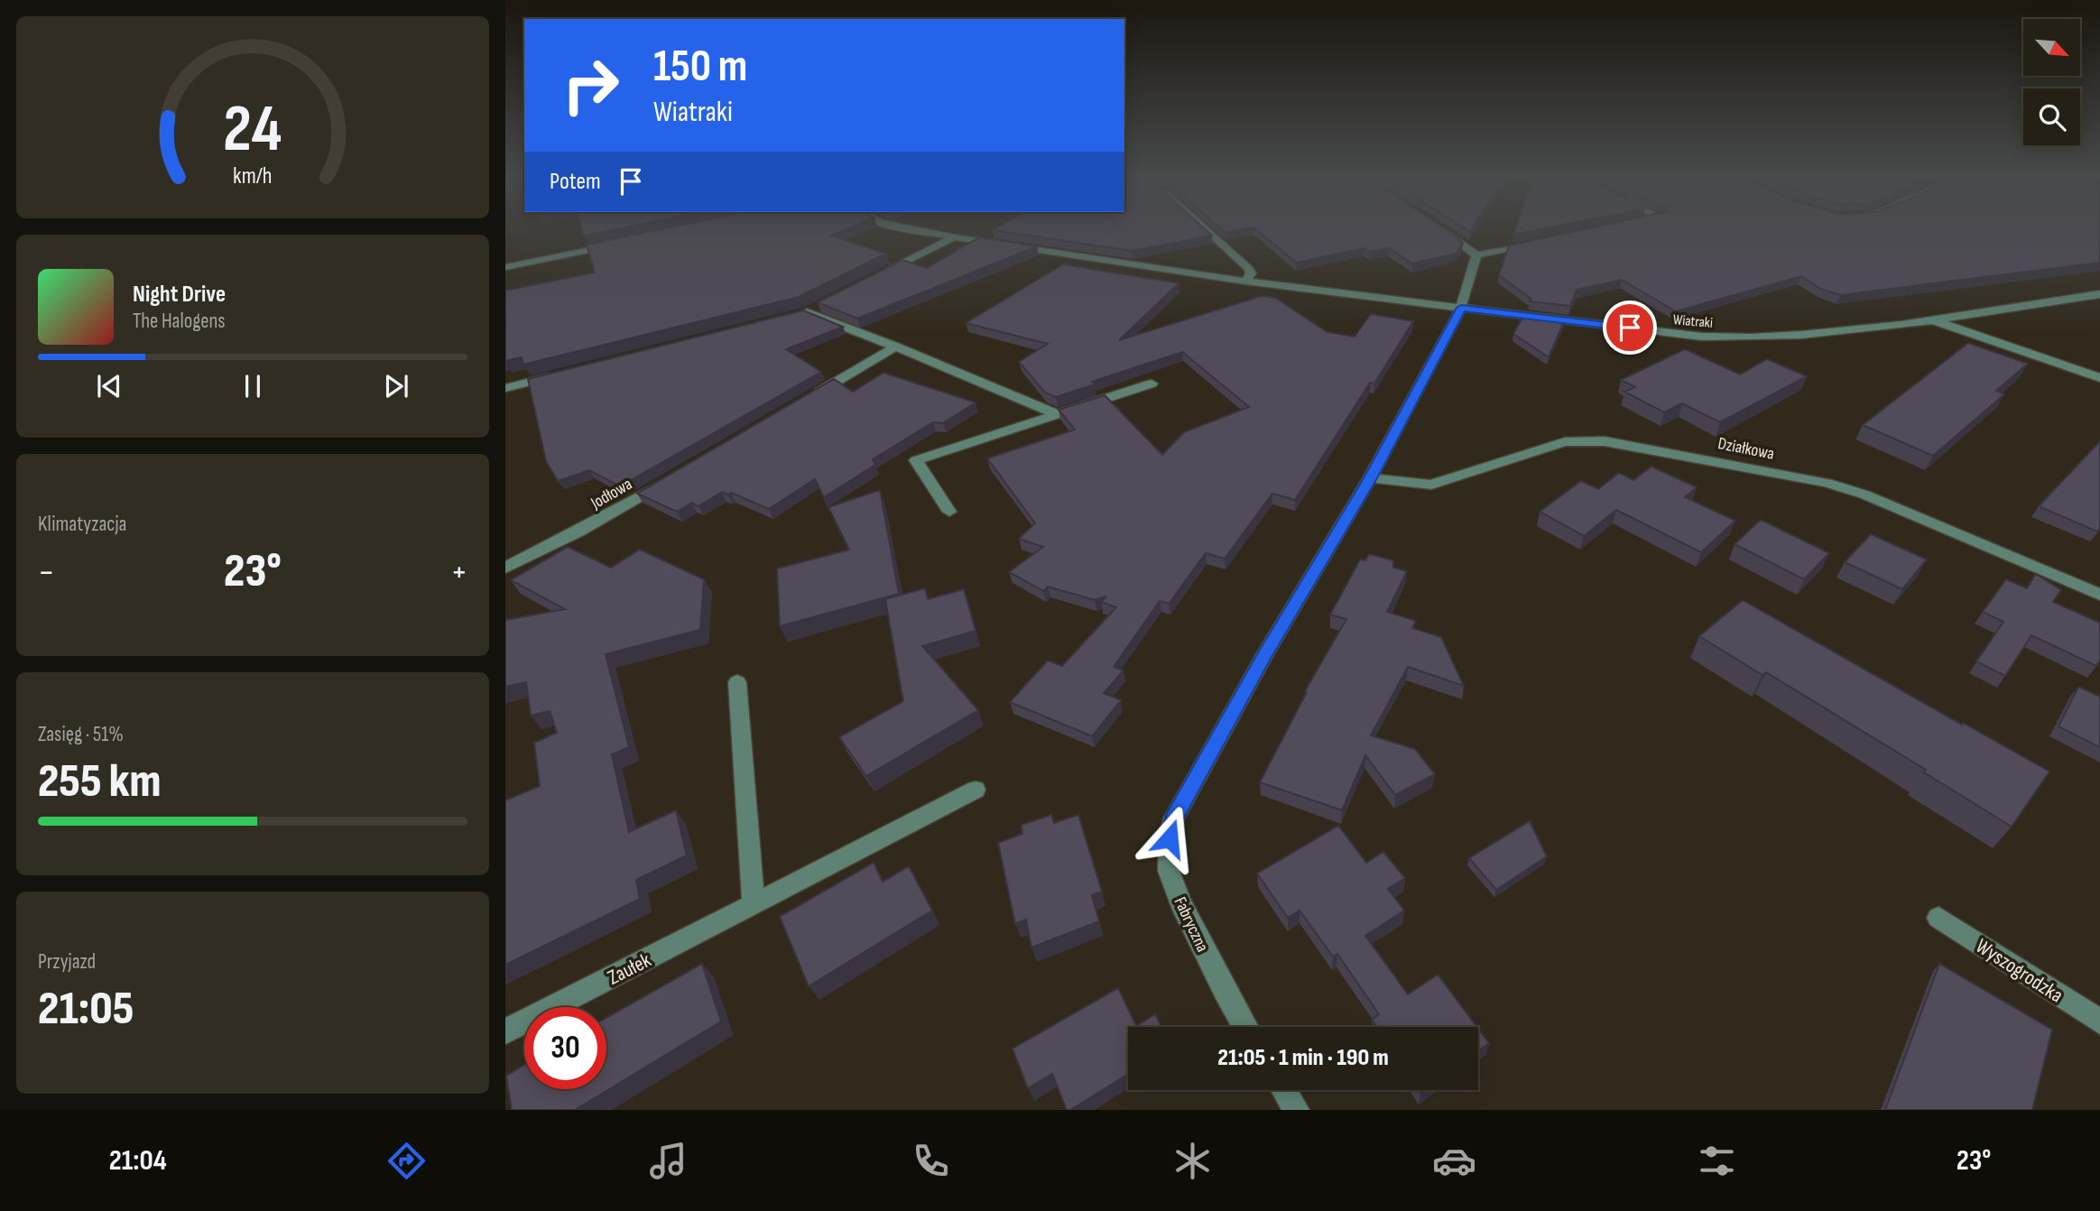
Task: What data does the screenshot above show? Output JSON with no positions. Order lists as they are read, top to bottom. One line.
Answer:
{"streets":{"street":["Wiatraki","Działkowa","Jodłowa","Fabryczna","Zaułek","Wyszogrodzka"]},"crossings":[["Wiatraki","Fabryczna"],["Działkowa","Fabryczna"]],"north":"bottom right","page":{"turn":["150 m","Wiatraki"],"then":"Potem","song":["Night Drive","The Halogens"],"tile":["Klimatyzacja",["Zasięg · 51%","255 km"],["Przyjazd","21:05"]],"heat":["−","23°","+"],"limit":"30","trip":"21:05 · 1 min · 190 m","tabs":["21:04","23°"],"gauge":["24","km/h"]}}
